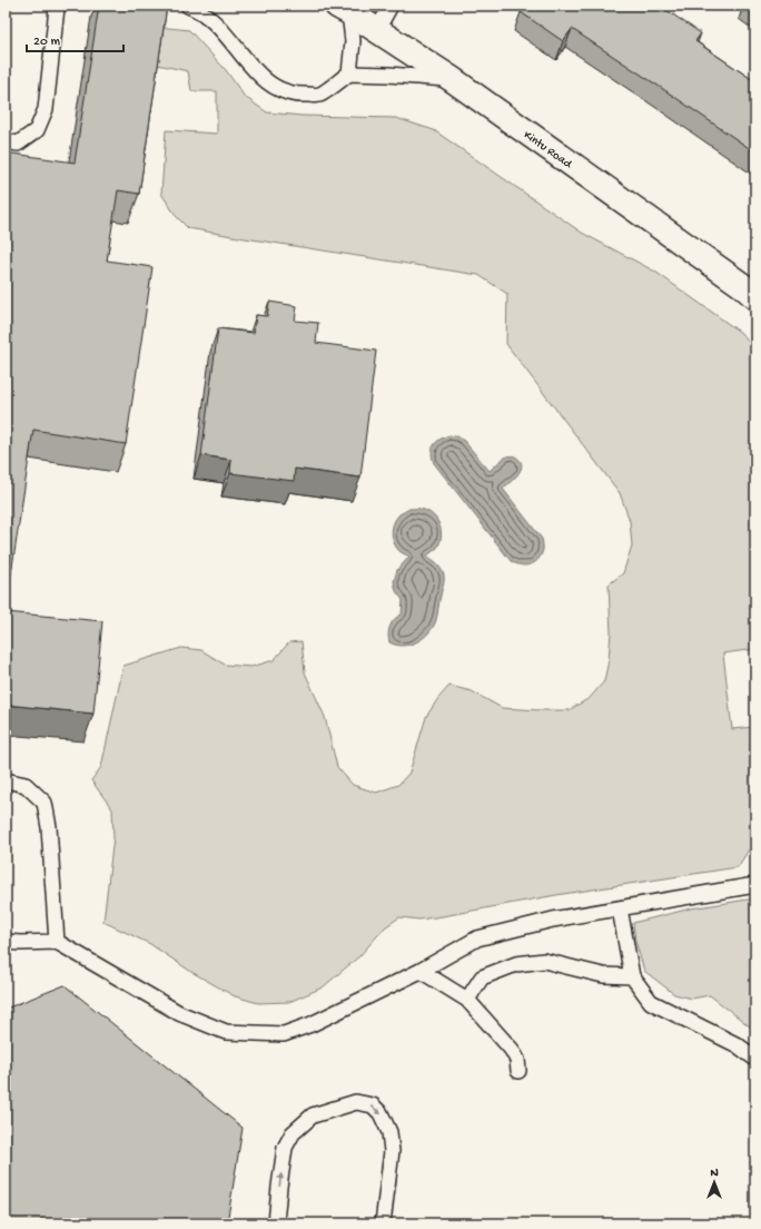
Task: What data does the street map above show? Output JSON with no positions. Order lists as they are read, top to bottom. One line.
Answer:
{"streets":{"street":["Kintu Road"]},"scale_bar":"20 m","north":"top"}
